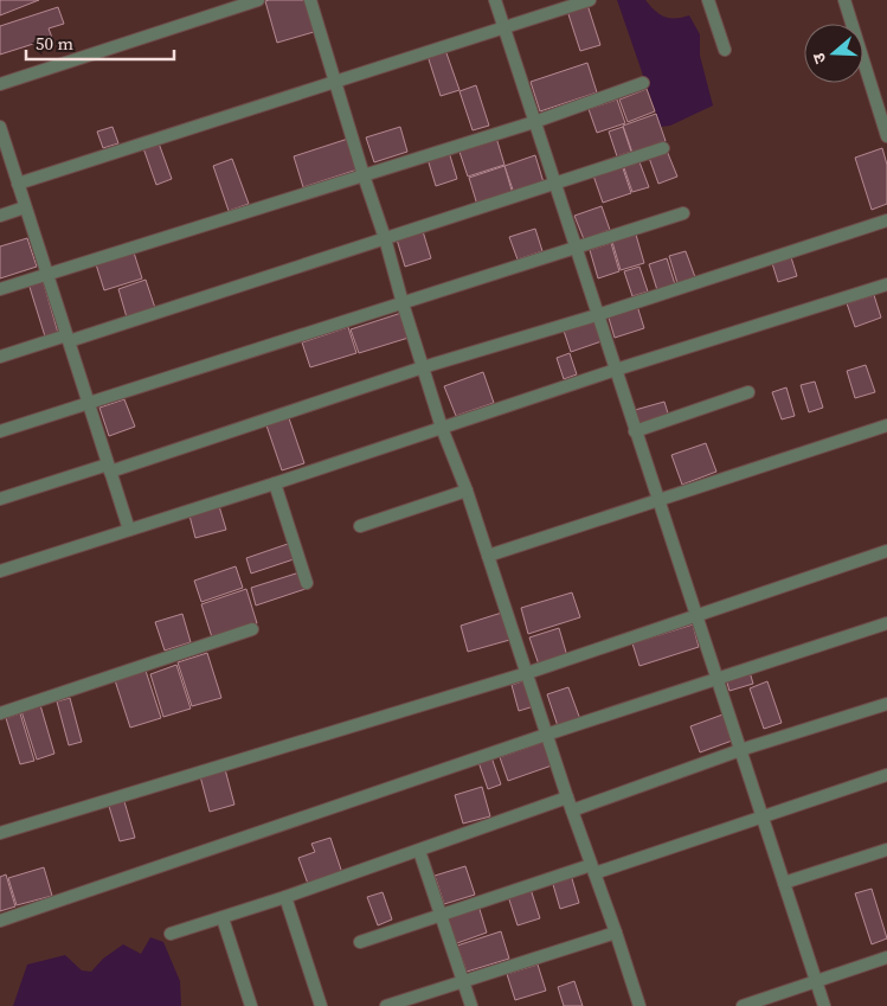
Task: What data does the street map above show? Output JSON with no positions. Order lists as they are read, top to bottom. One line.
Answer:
{"scale_bar":"50 m","north":"left"}
